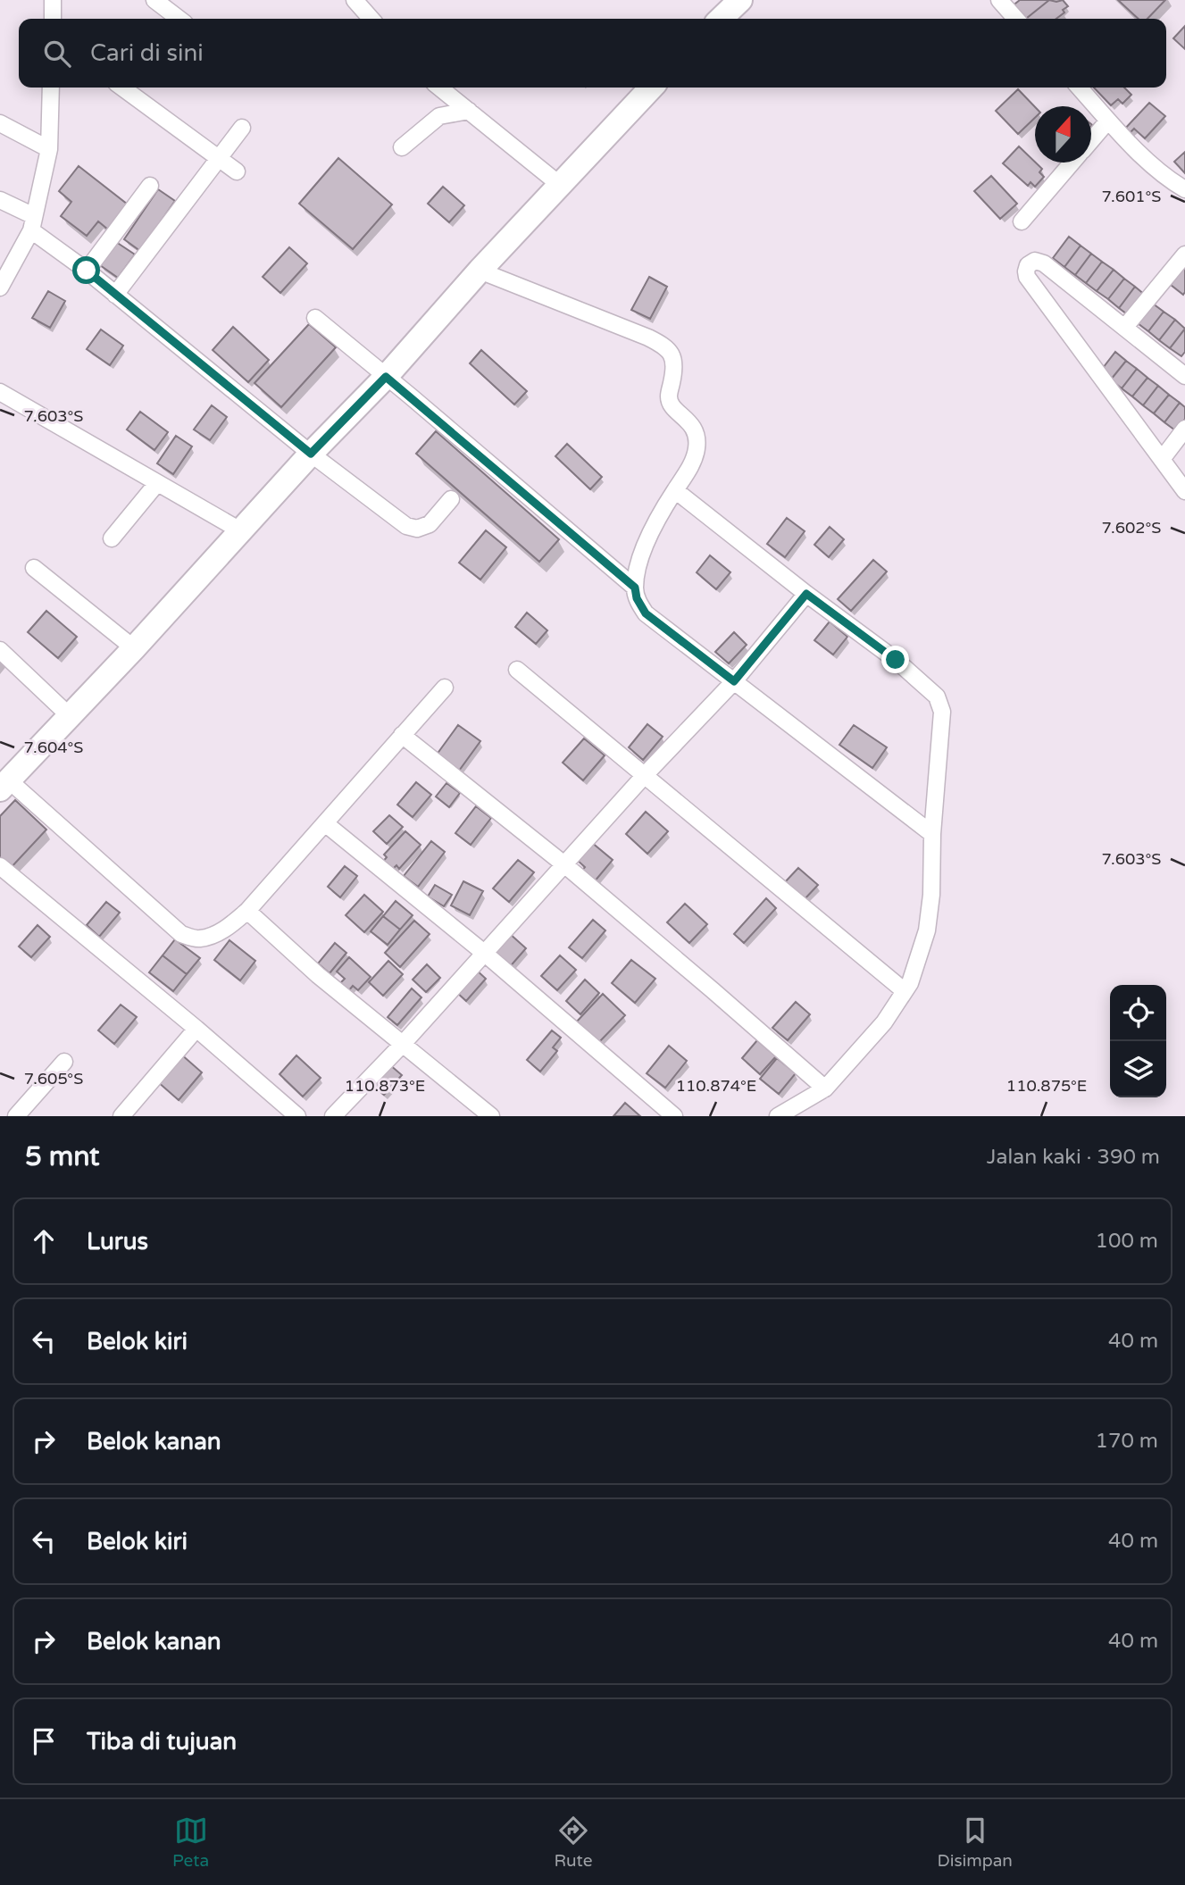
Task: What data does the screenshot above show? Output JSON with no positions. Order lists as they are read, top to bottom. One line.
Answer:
{"north":"top","page":{"search":"Cari di sini","heading":["5 mnt","Jalan kaki · 390 m"],"list":[["Lurus","100 m"],["Belok kiri","40 m"],["Belok kanan","170 m"],["Belok kiri","40 m"],["Belok kanan","40 m"],"Tiba di tujuan"],"nav":["Peta","Rute","Disimpan"]},"coordinates":["7.601°S","7.603°S","7.602°S","7.604°S","7.605°S","110.873°E","110.874°E","110.875°E"]}
